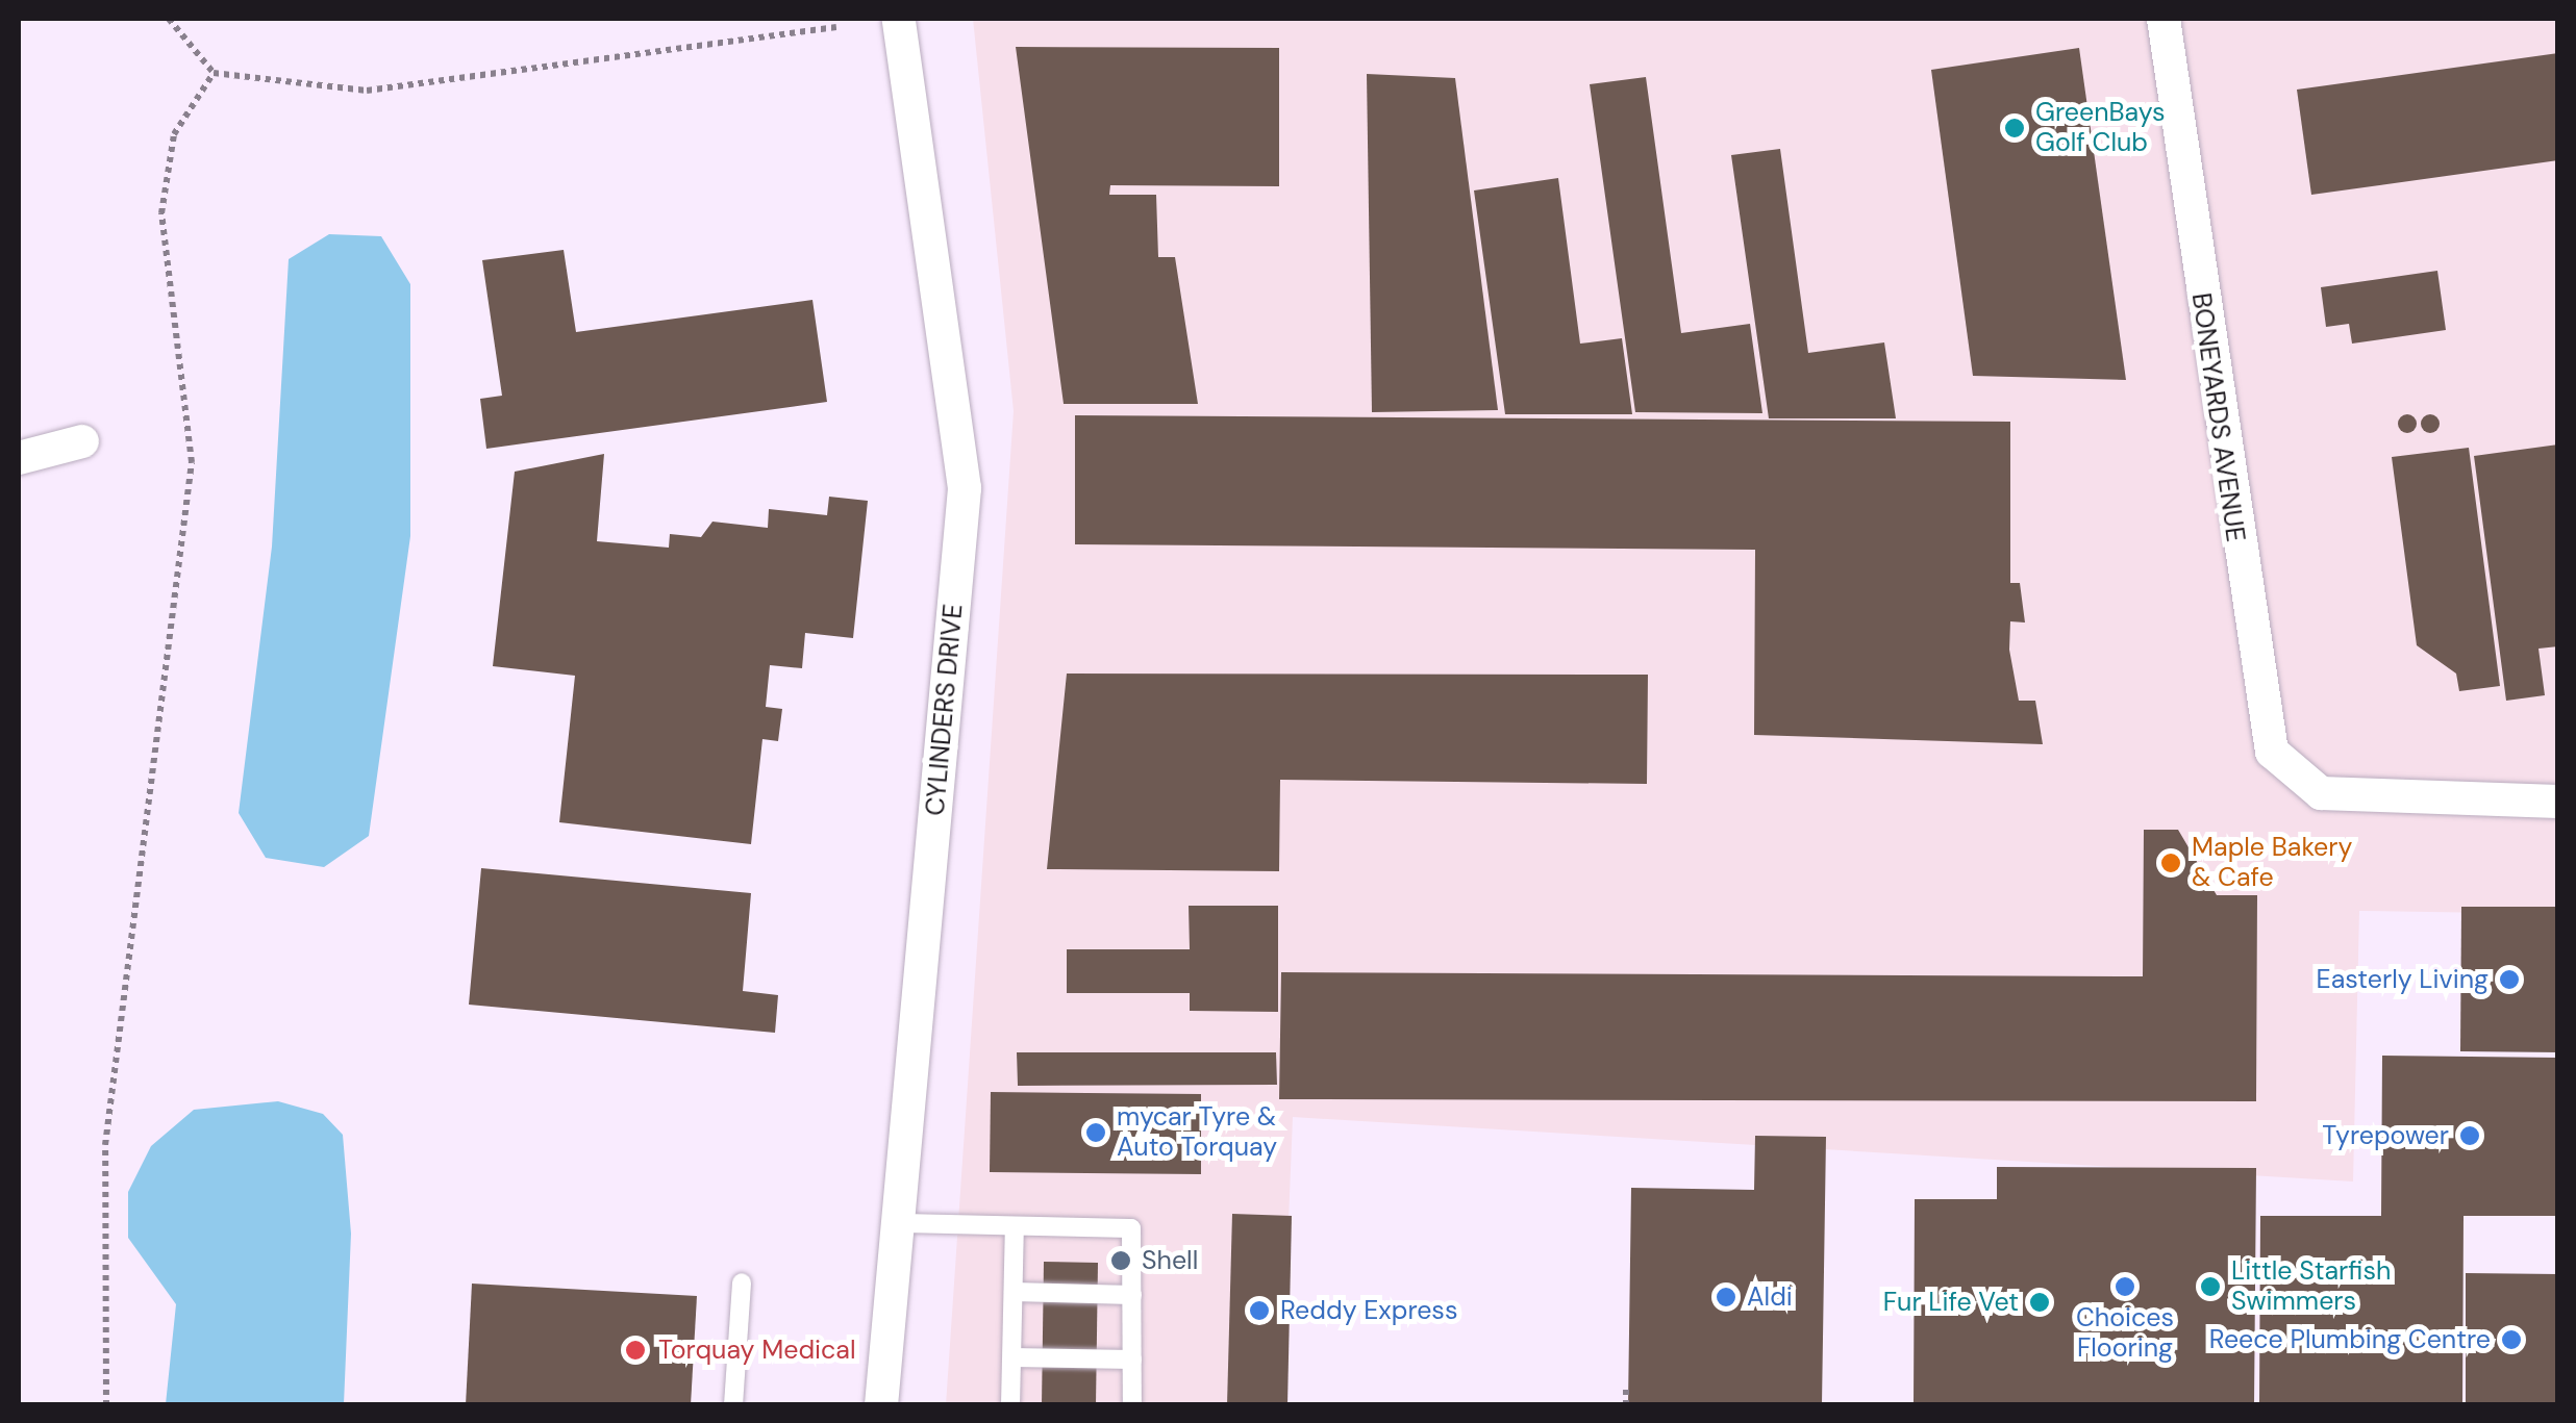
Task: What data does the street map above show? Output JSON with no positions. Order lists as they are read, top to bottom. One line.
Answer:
{"streets":{"street":["BONEYARDS AVENUE","CYLINDERS DRIVE"]},"places":["GreenBays Golf Club","Maple Bakery & Cafe","Easterly Living","mycar Tyre & Auto Torquay","Tyrepower","Shell","Choices Flooring","Little Starfish Swimmers","Aldi","Fur Life Vet","Reddy Express","Reece Plumbing Centre","Torquay Medical"]}
